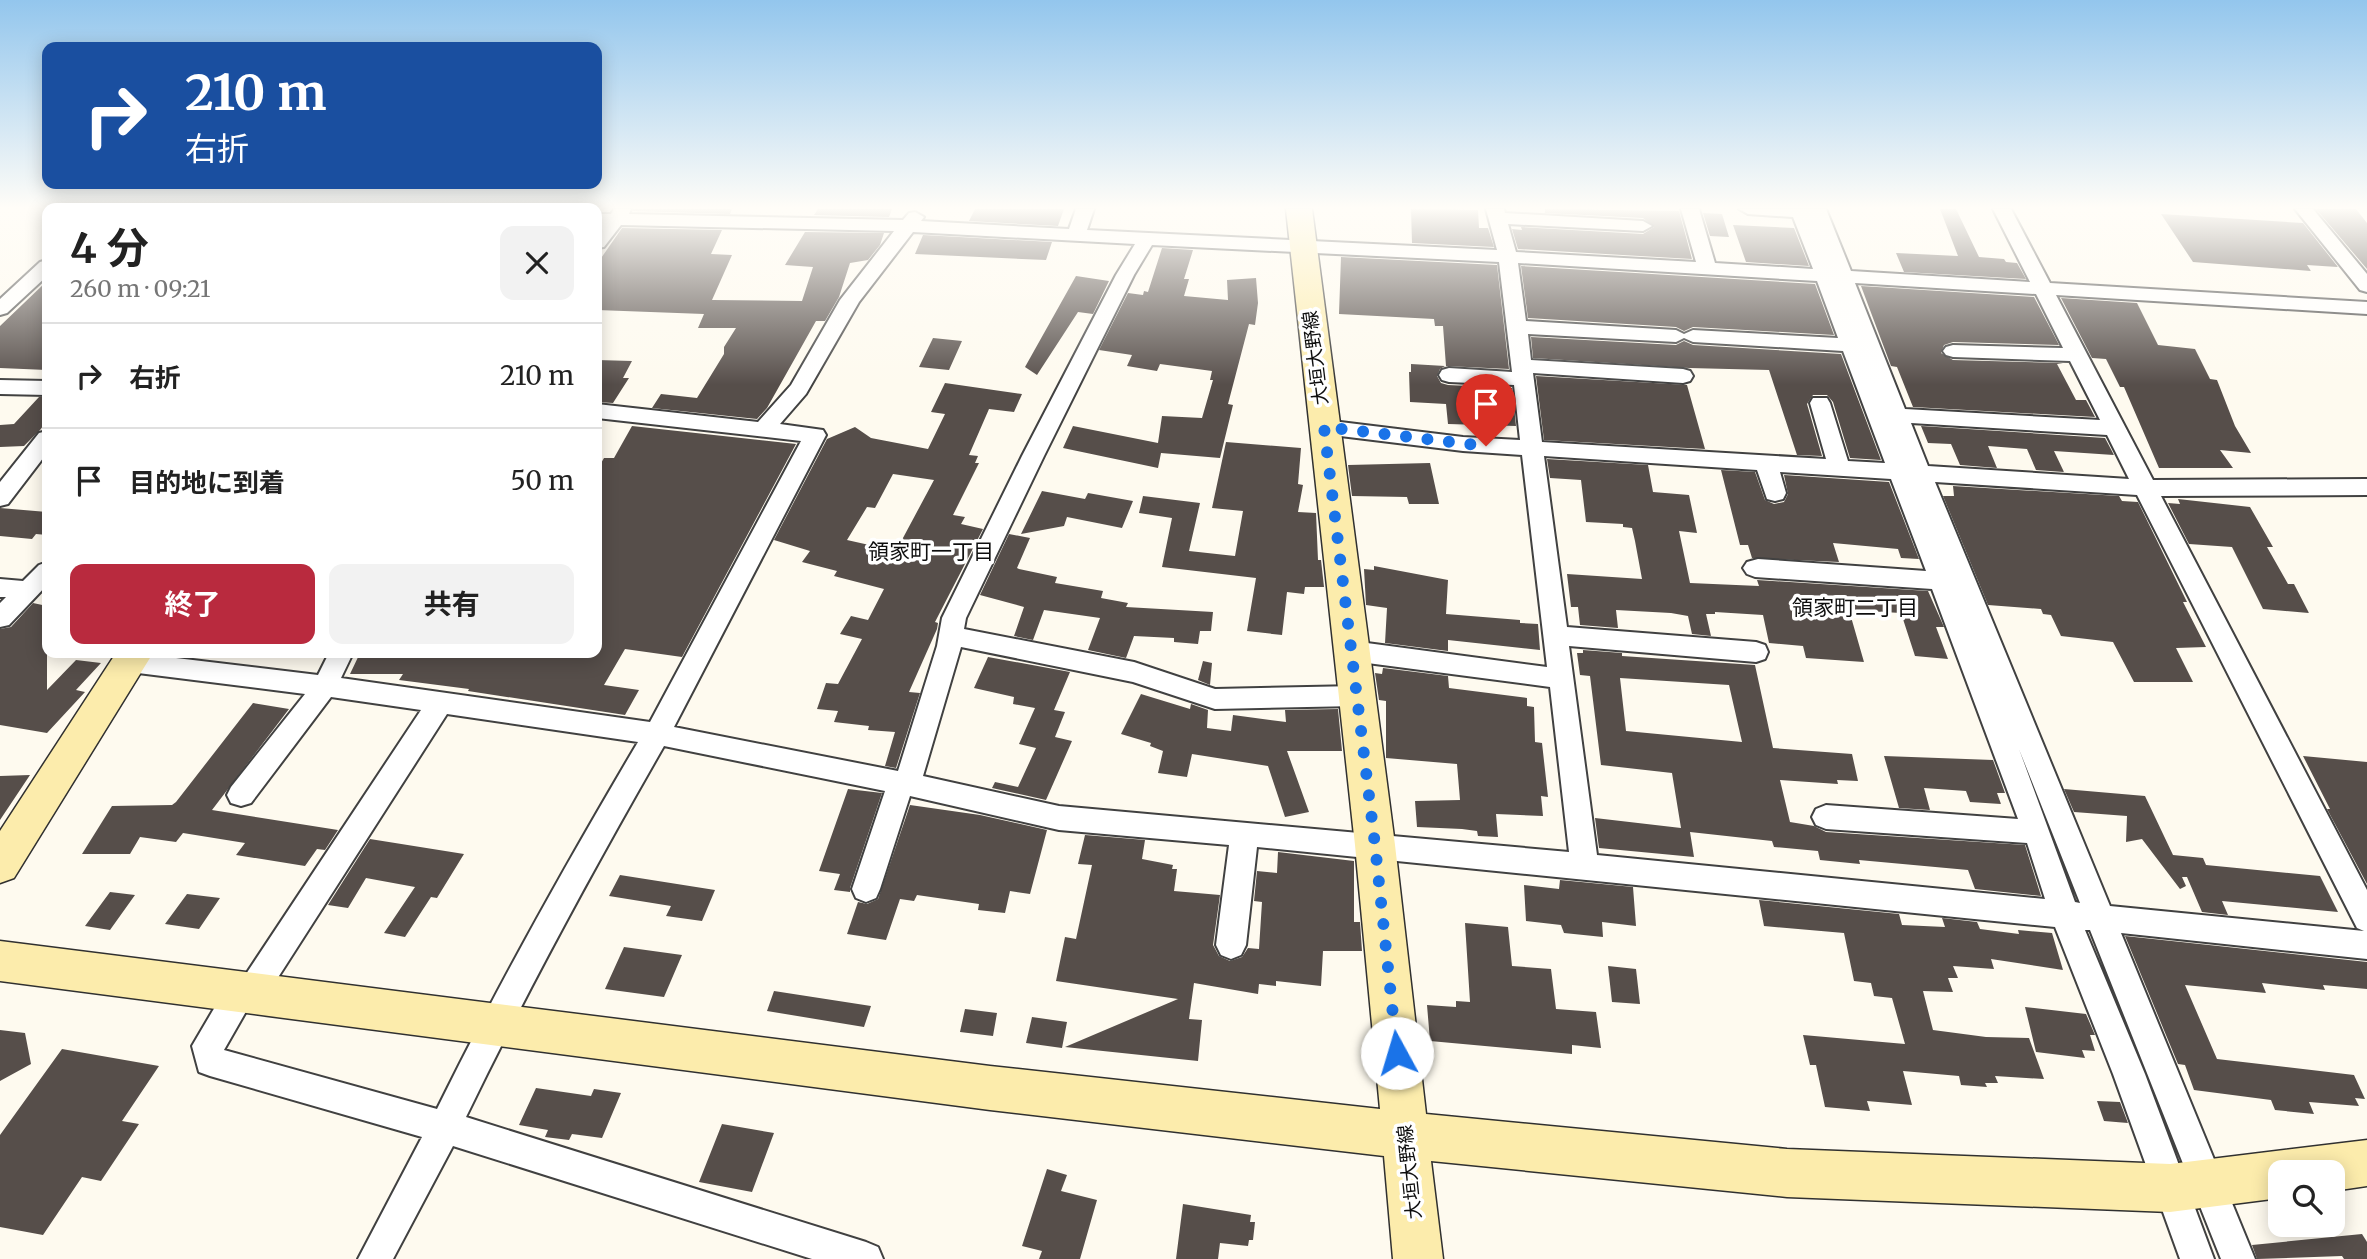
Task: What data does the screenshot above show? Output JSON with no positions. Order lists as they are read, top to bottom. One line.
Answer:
{"streets":{"street":["大垣大野線"]},"districts":["領家町一丁目","領家町二丁目"],"page":{"turn":["210 m","右折"],"heading":["4 分","260 m · 09:21"],"list":[{"name":"右折","value":"210 m"},{"name":"目的地に到着","value":"50 m"}],"buttons":["終了","共有"]}}
